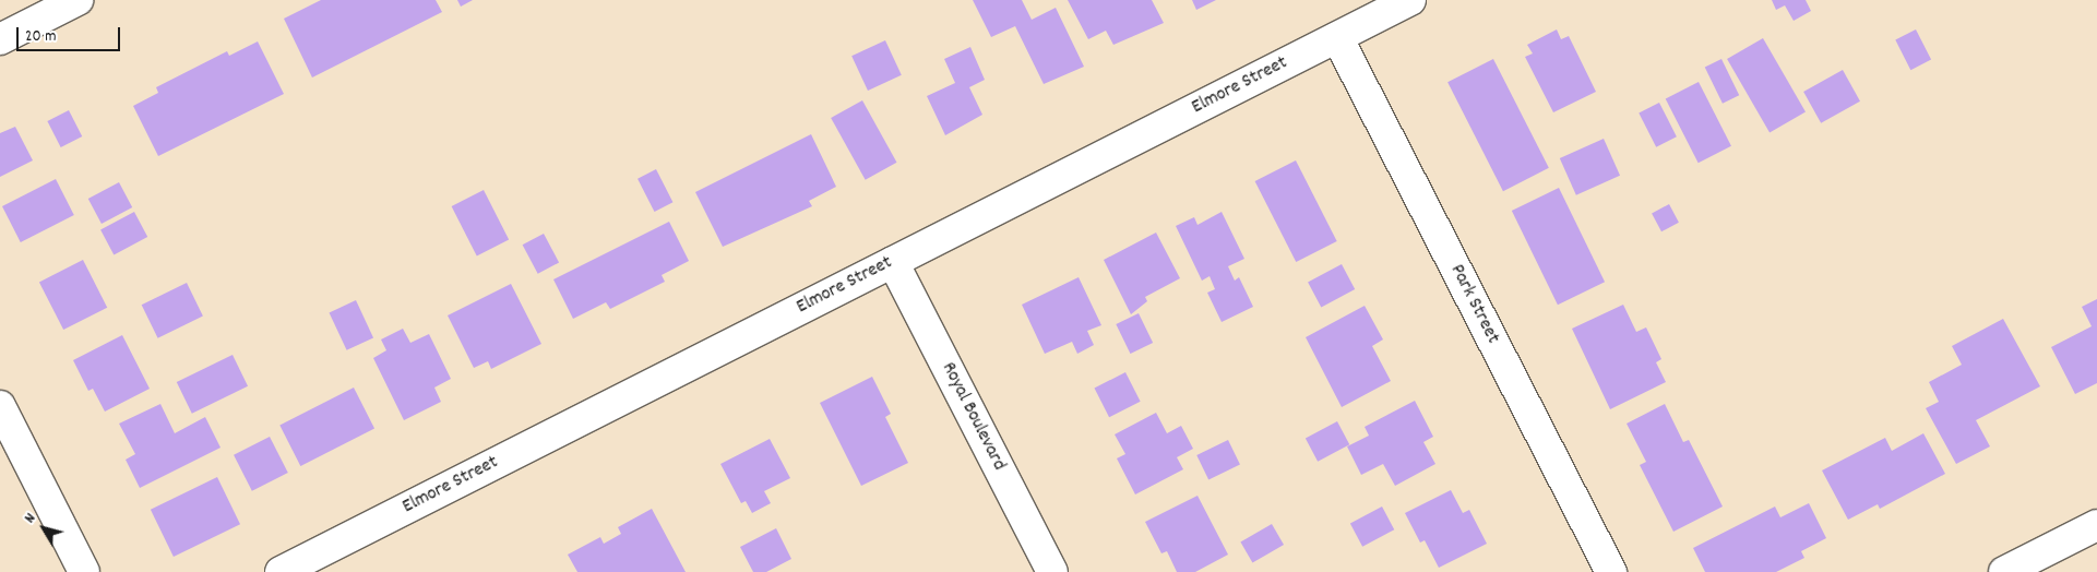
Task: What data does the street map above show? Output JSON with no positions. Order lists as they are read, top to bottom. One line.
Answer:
{"streets":{"street":["Elmore Street","Park Street","Royal Boulevard"]},"crossings":[["Elmore Street","Park Street"],["Elmore Street","Royal Boulevard"]],"scale_bar":"20 m","north":"top left"}
